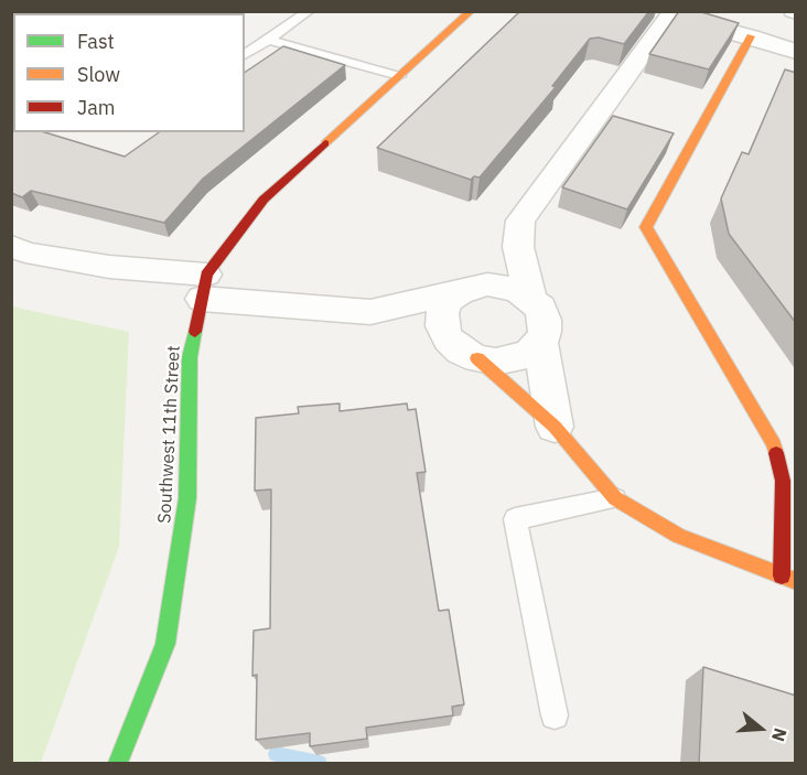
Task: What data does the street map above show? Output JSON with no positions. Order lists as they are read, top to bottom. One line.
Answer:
{"streets":{"street":["Southwest 11th Street"]},"legend":["Fast","Slow","Jam"],"north":"right"}
